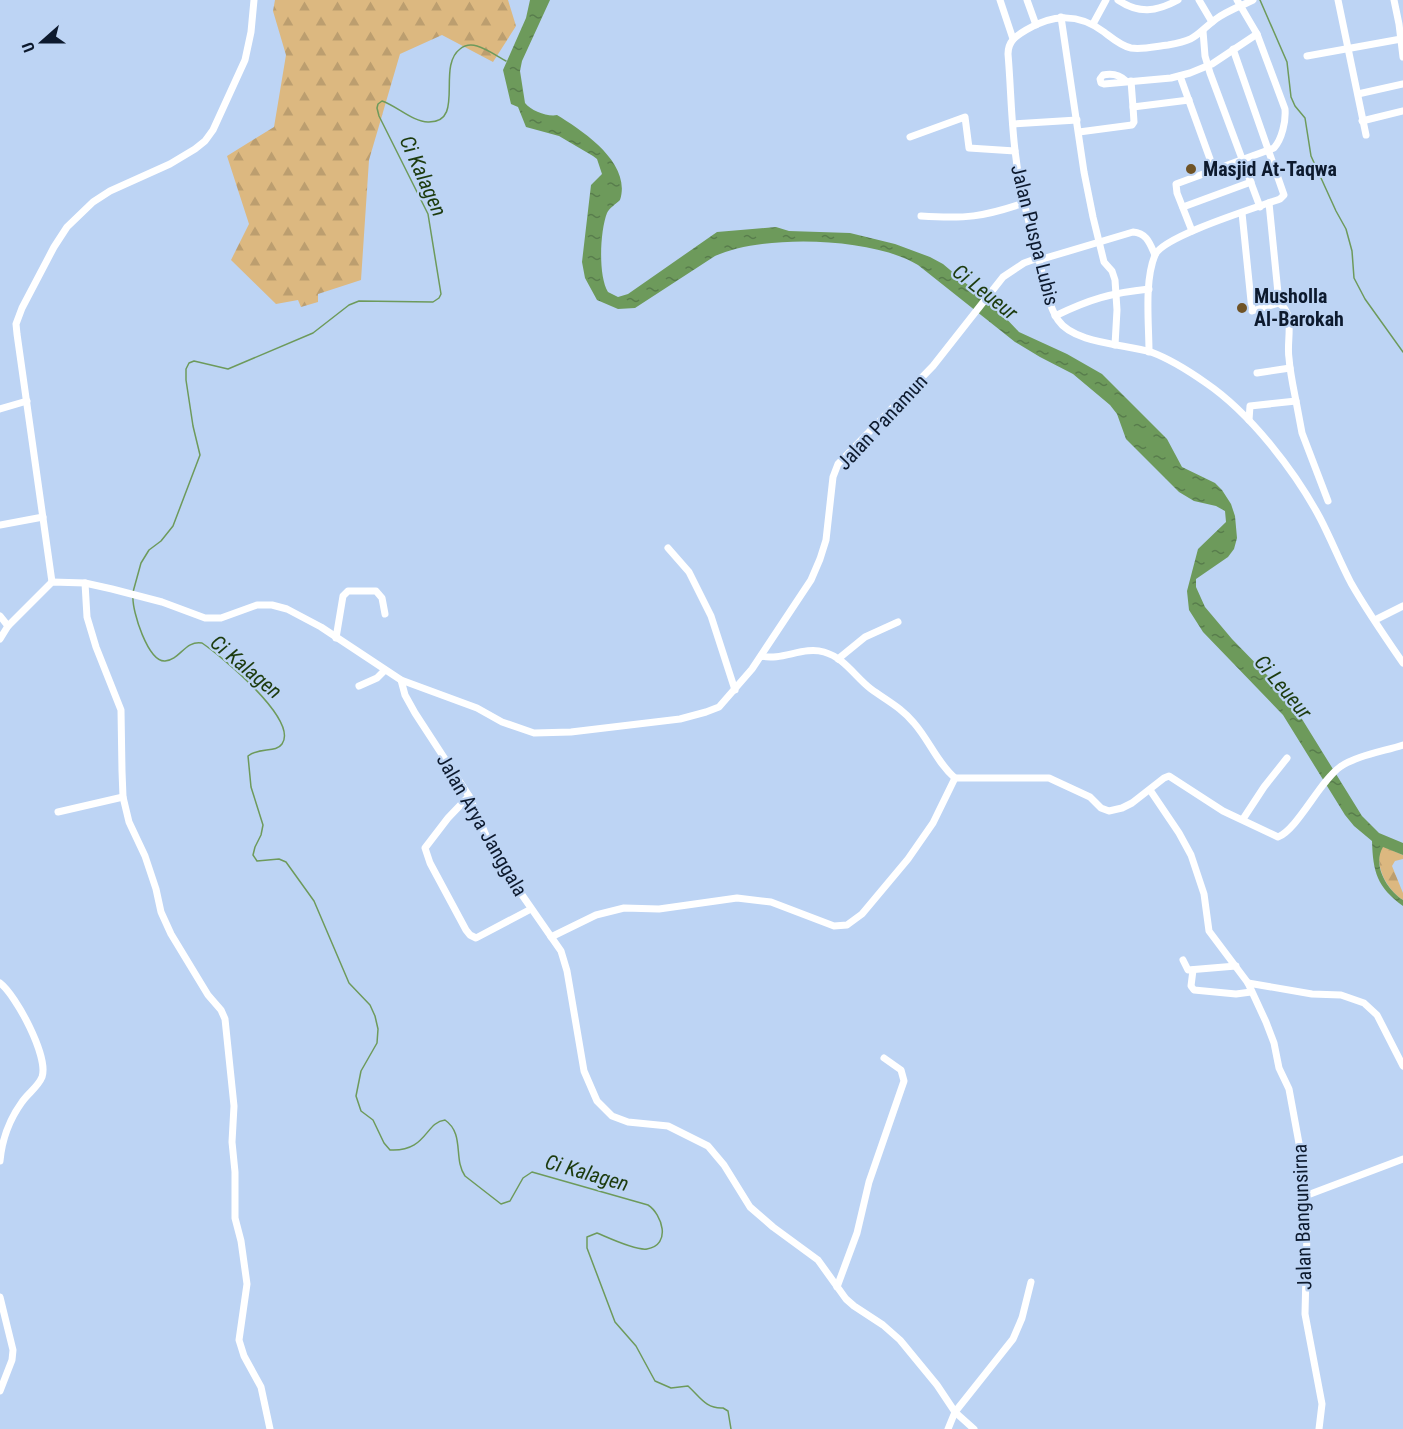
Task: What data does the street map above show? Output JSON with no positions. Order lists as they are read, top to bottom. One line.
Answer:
{"streets":{"street":["Jalan Puspa Lubis","Jalan Panamun","Jalan Arya Janggala","Jalan Bangunsirna"]},"crossings":[["Jalan Puspa Lubis","Jalan Panamun"],["Jalan Panamun","Jalan Arya Janggala"]],"water":["Ci Kalagen","Ci Leueur"],"places":["Masjid At-Taqwa","Musholla Al-Barokah"],"north":"left"}
